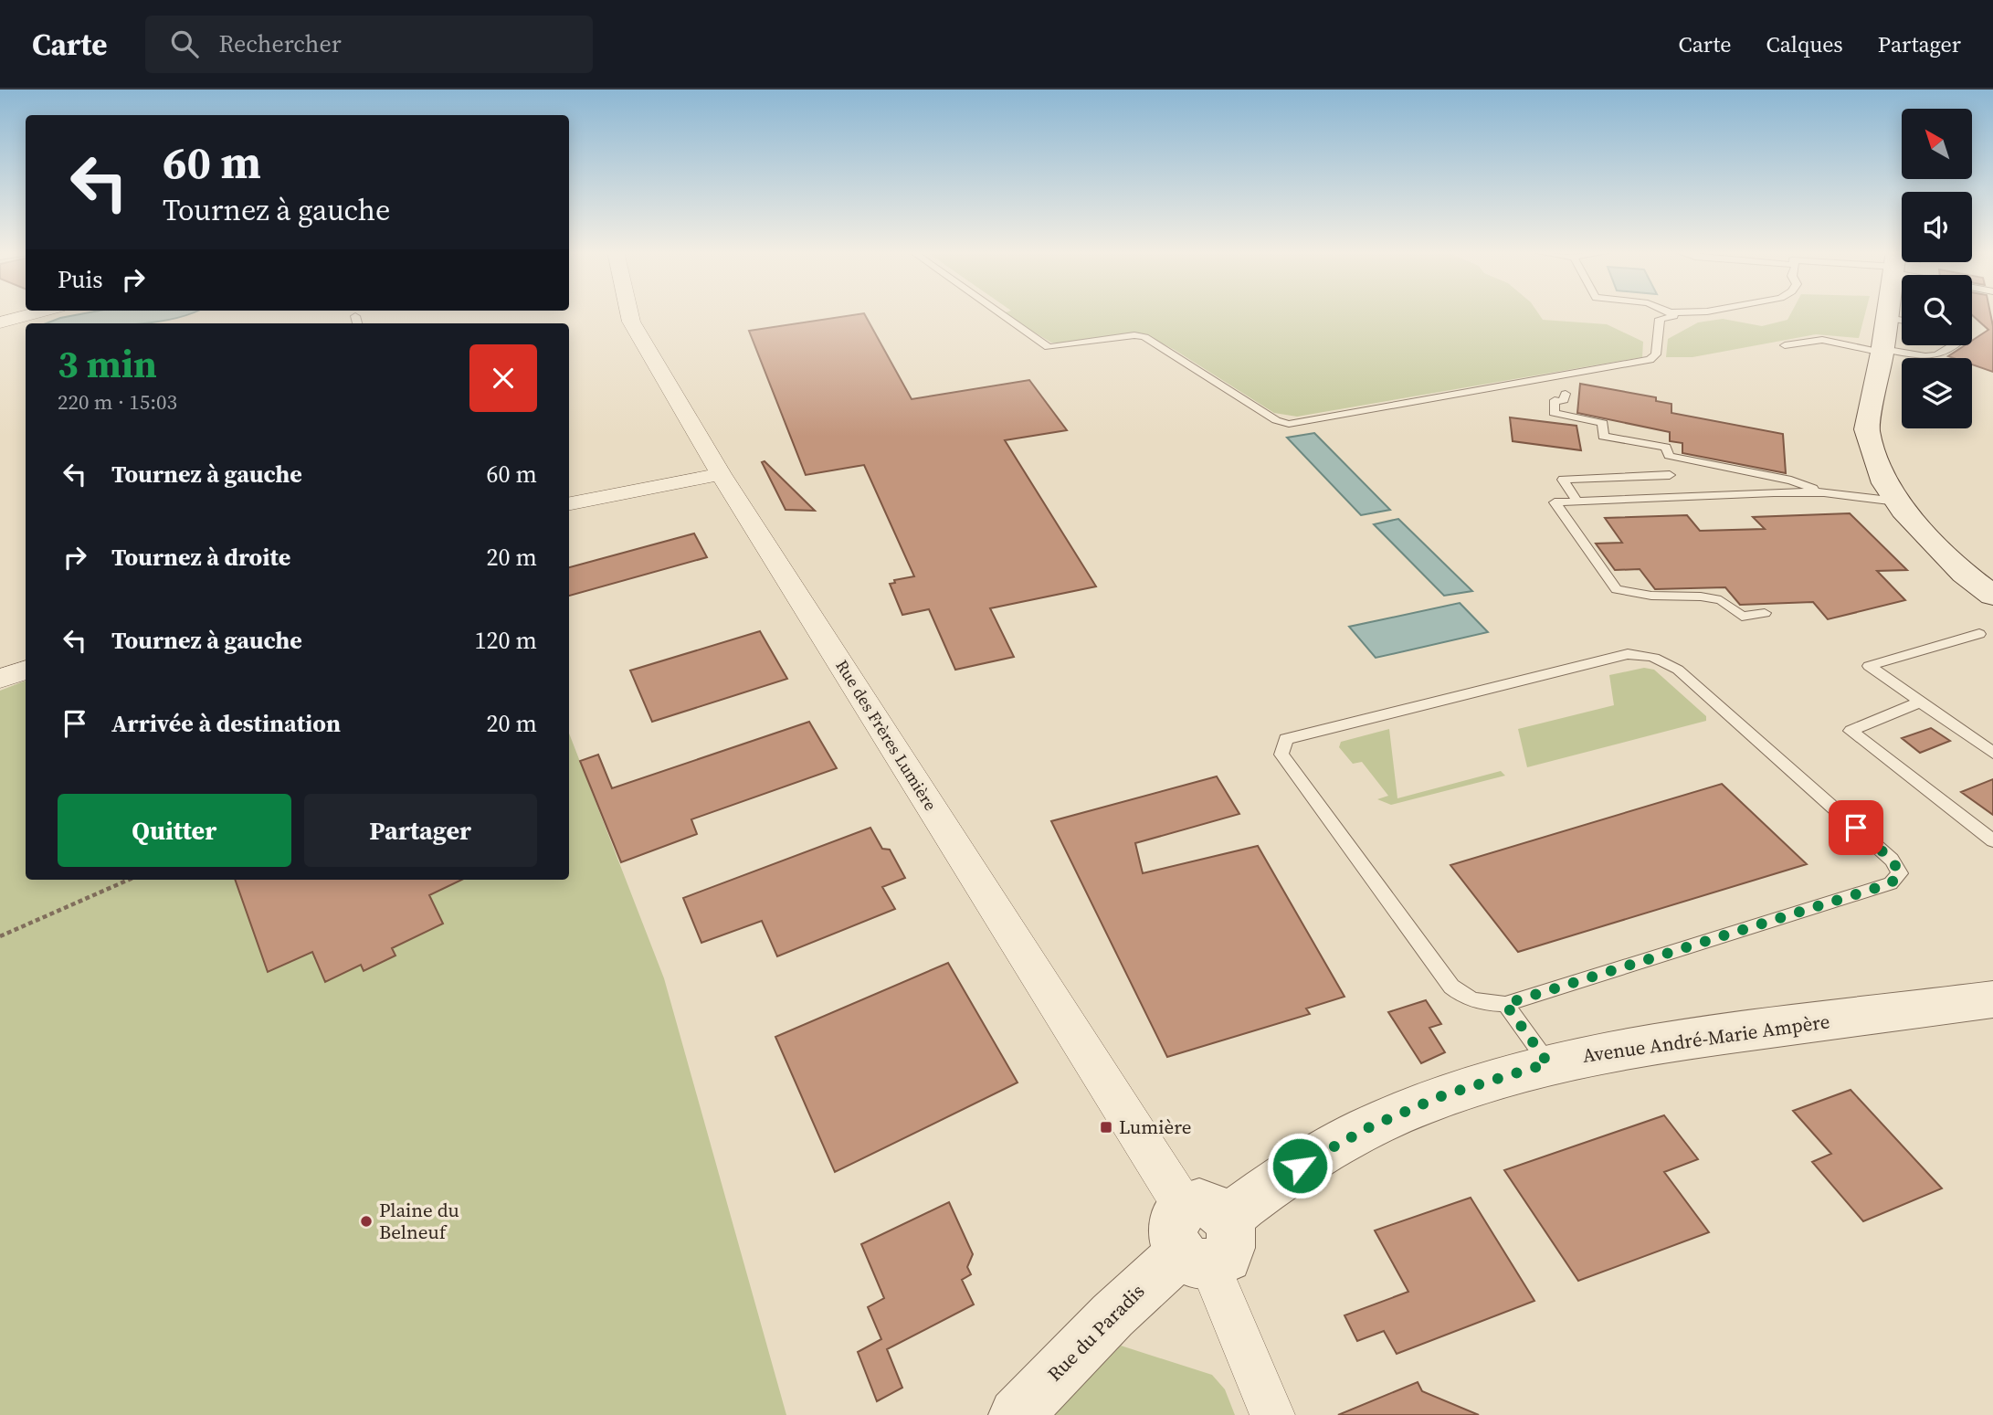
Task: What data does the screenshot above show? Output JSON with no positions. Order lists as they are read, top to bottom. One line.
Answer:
{"streets":{"main road":["Avenue André-Marie Ampère","Rue du Paradis"],"street":["Rue des Frères Lumière"]},"crossings":[["Rue des Frères Lumière","Avenue André-Marie Ampère"],["Rue des Frères Lumière","Rue du Paradis"],["Avenue André-Marie Ampère","Rue du Paradis"]],"places":{"transit":["Lumière"],"other":["Plaine du Belneuf"]},"north":"top left","page":{"header":"Carte","search":"Rechercher","nav":["Carte","Calques","Partager"],"turn":["60 m","Tournez à gauche"],"then":"Puis","heading":["3 min","220 m · 15:03"],"list":[{"name":"Tournez à gauche","value":"60 m"},{"name":"Tournez à droite","value":"20 m"},{"name":"Tournez à gauche","value":"120 m"},{"name":"Arrivée à destination","value":"20 m"}],"buttons":["Quitter","Partager"]}}
